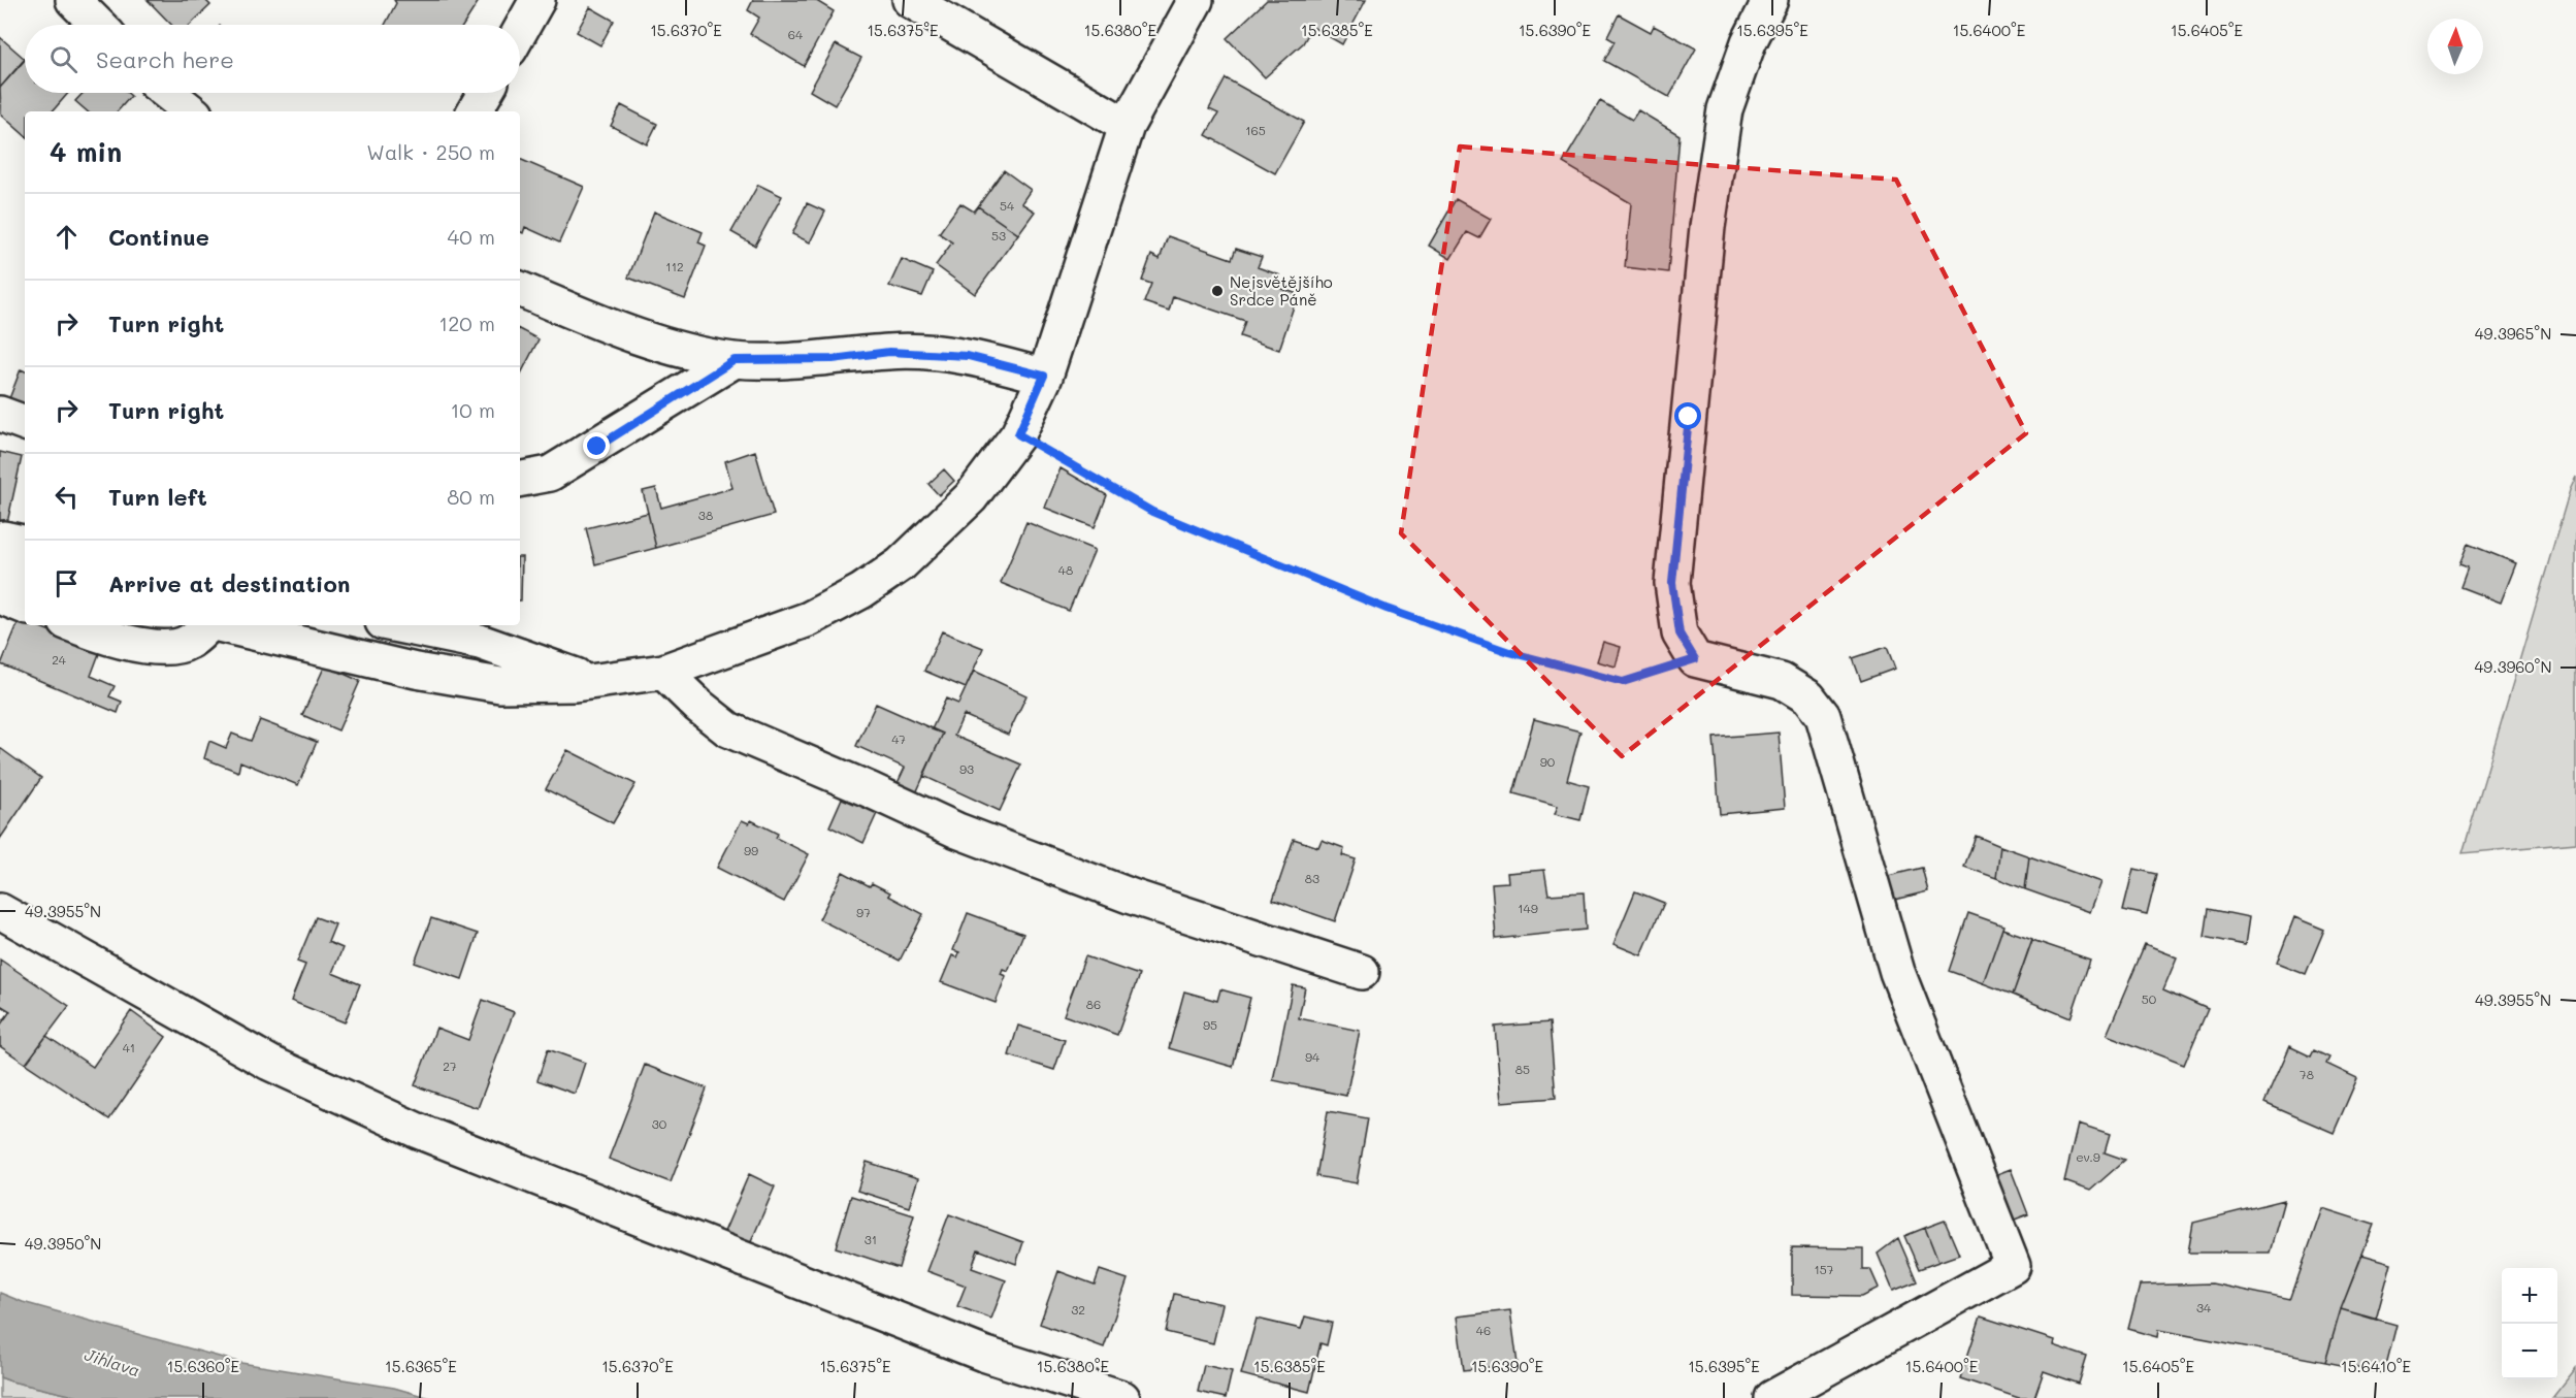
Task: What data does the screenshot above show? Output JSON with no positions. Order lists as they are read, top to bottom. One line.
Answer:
{"water":["Jihlava"],"places":["Nejsvětějšího Srdce Páně"],"house_numbers":["64","165","54","53","112","38","48","24","47","90","93","99","83","149","97","50","86","95","41","94","27","85","78","30","ev.9","31","157","34","32","46"],"north":"top","page":{"search":"Search here","heading":["4 min","Walk · 250 m"],"list":[["Continue","40 m"],["Turn right","120 m"],["Turn right","10 m"],["Turn left","80 m"],"Arrive at destination"],"map_buttons":["+","−"]},"coordinates":["15.6370°E","15.6375°E","15.6380°E","15.6385°E","15.6390°E","15.6395°E","15.6400°E","15.6405°E","49.3965°N","49.3960°N","49.3955°N","49.3950°N","15.6360°E","15.6365°E","15.6410°E"]}
